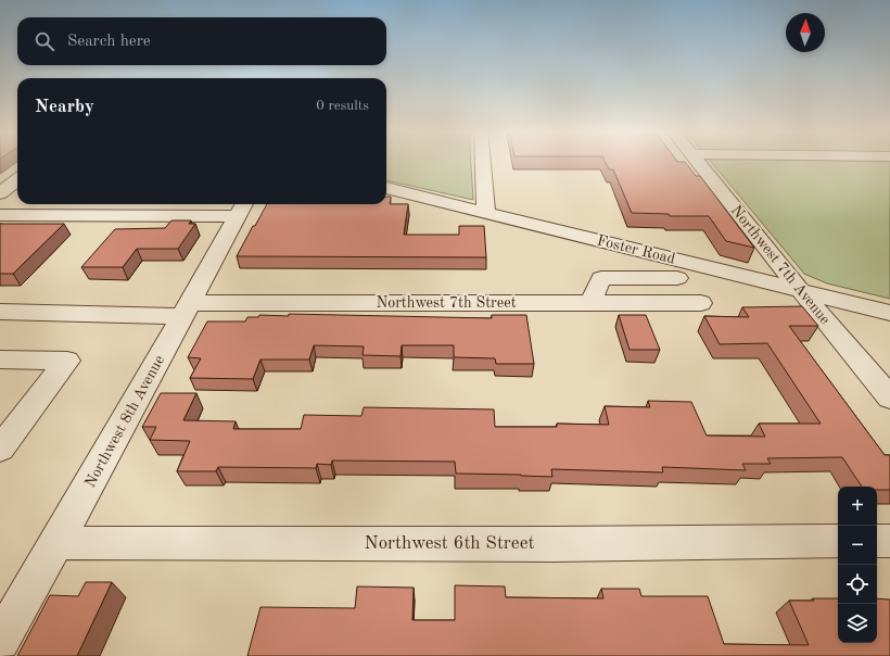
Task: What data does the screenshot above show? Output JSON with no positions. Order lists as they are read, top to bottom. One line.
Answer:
{"streets":{"street":["Foster Road","Northwest 7th Avenue","Northwest 7th Street","Northwest 8th Avenue","Northwest 6th Street"]},"crossings":[["Foster Road","Northwest 7th Avenue"],["Northwest 7th Street","Northwest 8th Avenue"],["Northwest 8th Avenue","Northwest 6th Street"]],"north":"top","page":{"search":"Search here","heading":["Nearby","0 results"],"map_buttons":["+","−"]}}
